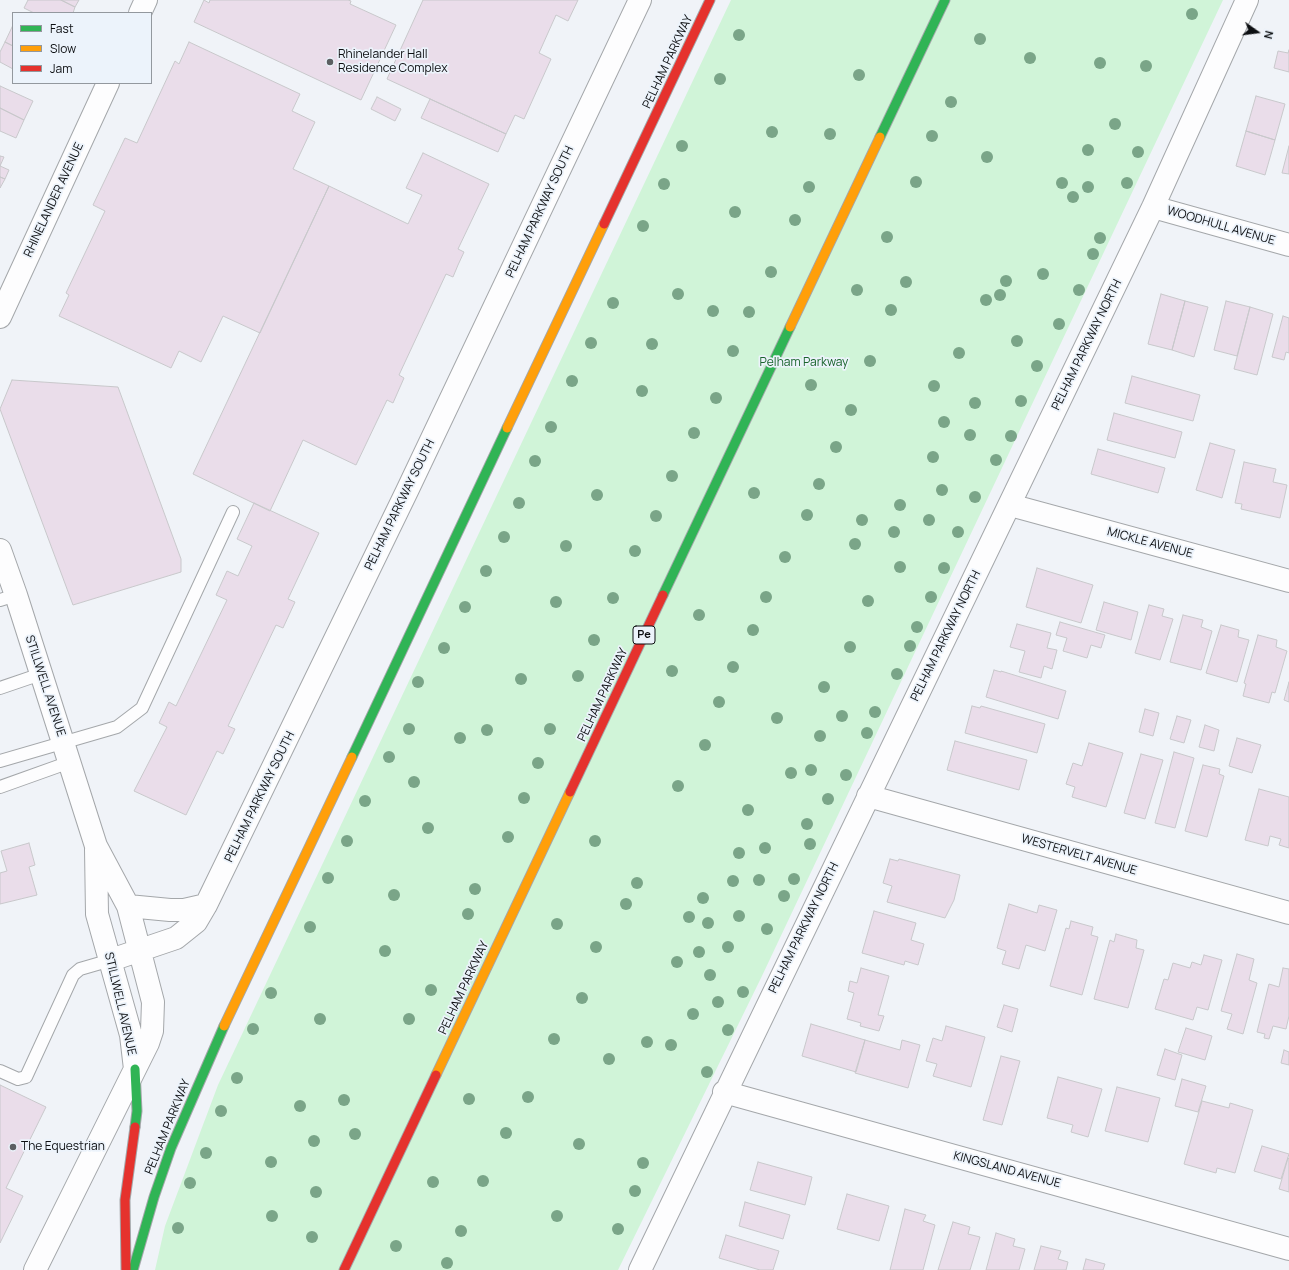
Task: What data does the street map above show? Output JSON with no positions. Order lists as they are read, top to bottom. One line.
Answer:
{"streets":{"main road":["PELHAM PARKWAY","Pe"],"street":["RHINELANDER AVENUE","PELHAM PARKWAY SOUTH","WOODHULL AVENUE","PELHAM PARKWAY NORTH","MICKLE AVENUE","STILLWELL AVENUE","WESTERVELT AVENUE","KINGSLAND AVENUE"]},"crossings":[["PELHAM PARKWAY SOUTH","STILLWELL AVENUE"],["WOODHULL AVENUE","PELHAM PARKWAY NORTH"],["PELHAM PARKWAY NORTH","MICKLE AVENUE"],["PELHAM PARKWAY NORTH","WESTERVELT AVENUE"],["PELHAM PARKWAY NORTH","KINGSLAND AVENUE"]],"parks":["Pelham Parkway"],"places":["Rhinelander Hall Residence Complex","The Equestrian"],"legend":["Fast","Slow","Jam"],"north":"right"}
